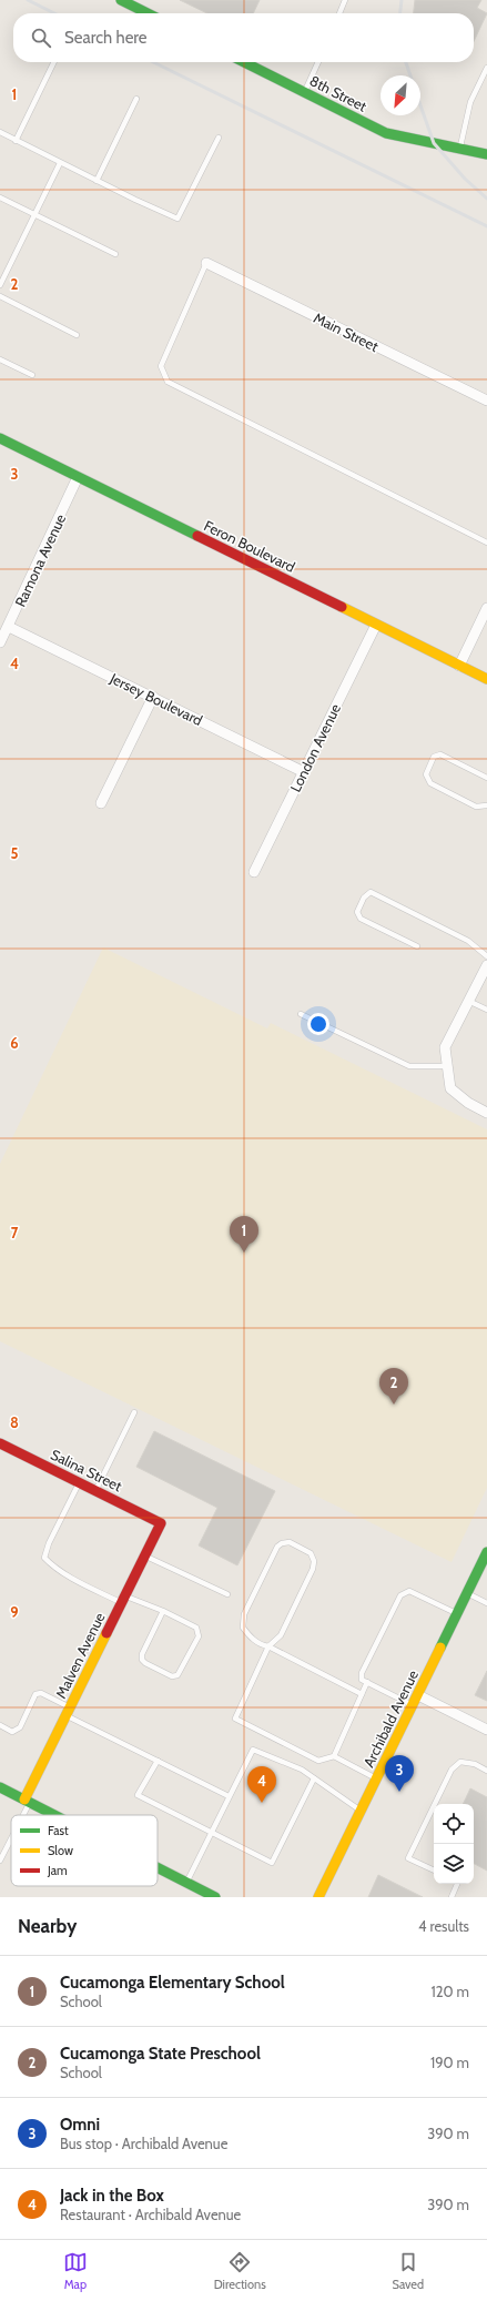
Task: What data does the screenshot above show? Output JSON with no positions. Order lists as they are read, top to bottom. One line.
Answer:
{"streets":{"street":["8th Street","Main Street","Feron Boulevard","Ramona Avenue","Jersey Boulevard","London Avenue","Salina Street","Malven Avenue","Archibald Avenue"]},"crossings":[["Feron Boulevard","Ramona Avenue"],["Feron Boulevard","London Avenue"],["Ramona Avenue","Jersey Boulevard"],["Jersey Boulevard","London Avenue"],["Salina Street","Malven Avenue"]],"legend":["Fast","Slow","Jam"],"north":"bottom left","page":{"search":"Search here","pins":["1","2","3","4"],"heading":["Nearby","4 results"],"list":[{"mark":"1","name":"Cucamonga Elementary School","note":"School","value":"120 m"},{"mark":"2","name":"Cucamonga State Preschool","note":"School","value":"190 m"},{"mark":"3","name":"Omni","note":"Bus stop · Archibald Avenue","value":"390 m"},{"mark":"4","name":"Jack in the Box","note":"Restaurant · Archibald Avenue","value":"390 m"}],"nav":["Map","Directions","Saved"]},"grid":{"rows":["1","2","3","4","5","6","7","8","9"]}}
